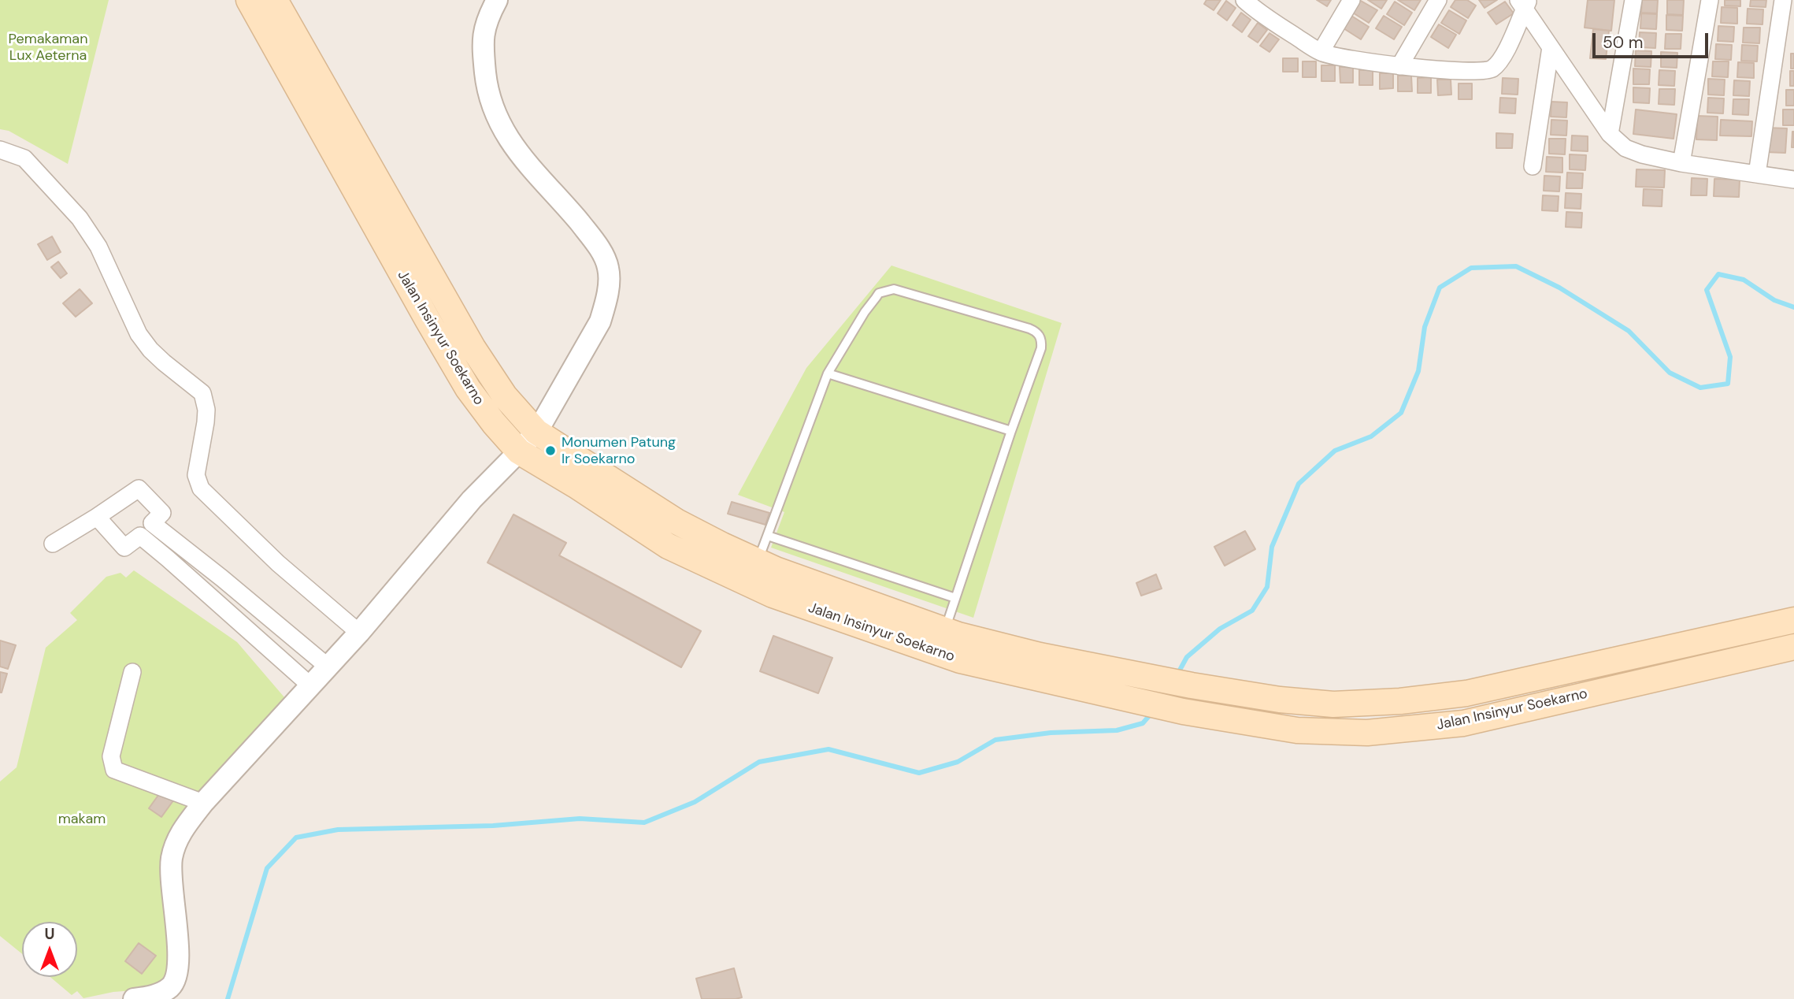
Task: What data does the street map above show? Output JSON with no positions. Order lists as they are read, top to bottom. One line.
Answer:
{"streets":{"main road":["Jalan Insinyur Soekarno"]},"parks":["Pemakaman Lux Aeterna","makam"],"places":["Monumen Patung Ir Soekarno"],"scale_bar":"50 m","north":"top"}
